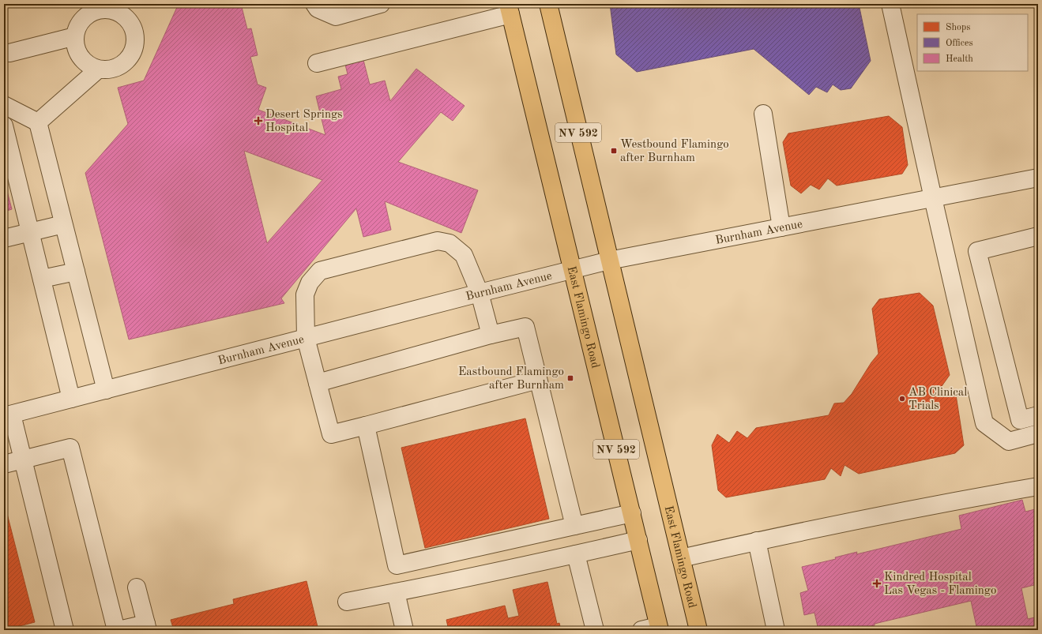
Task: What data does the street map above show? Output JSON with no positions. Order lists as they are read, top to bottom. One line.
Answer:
{"streets":{"main road":["NV 592","East Flamingo Road"],"street":["Burnham Avenue"]},"crossings":[["Burnham Avenue","East Flamingo Road"]],"places":{"health":["Desert Springs Hospital","Kindred Hospital Las Vegas - Flamingo"],"transit":["Westbound Flamingo after Burnham","Eastbound Flamingo after Burnham"],"other":["AB Clinical Trials"]},"legend":["Shops","Offices","Health"]}
